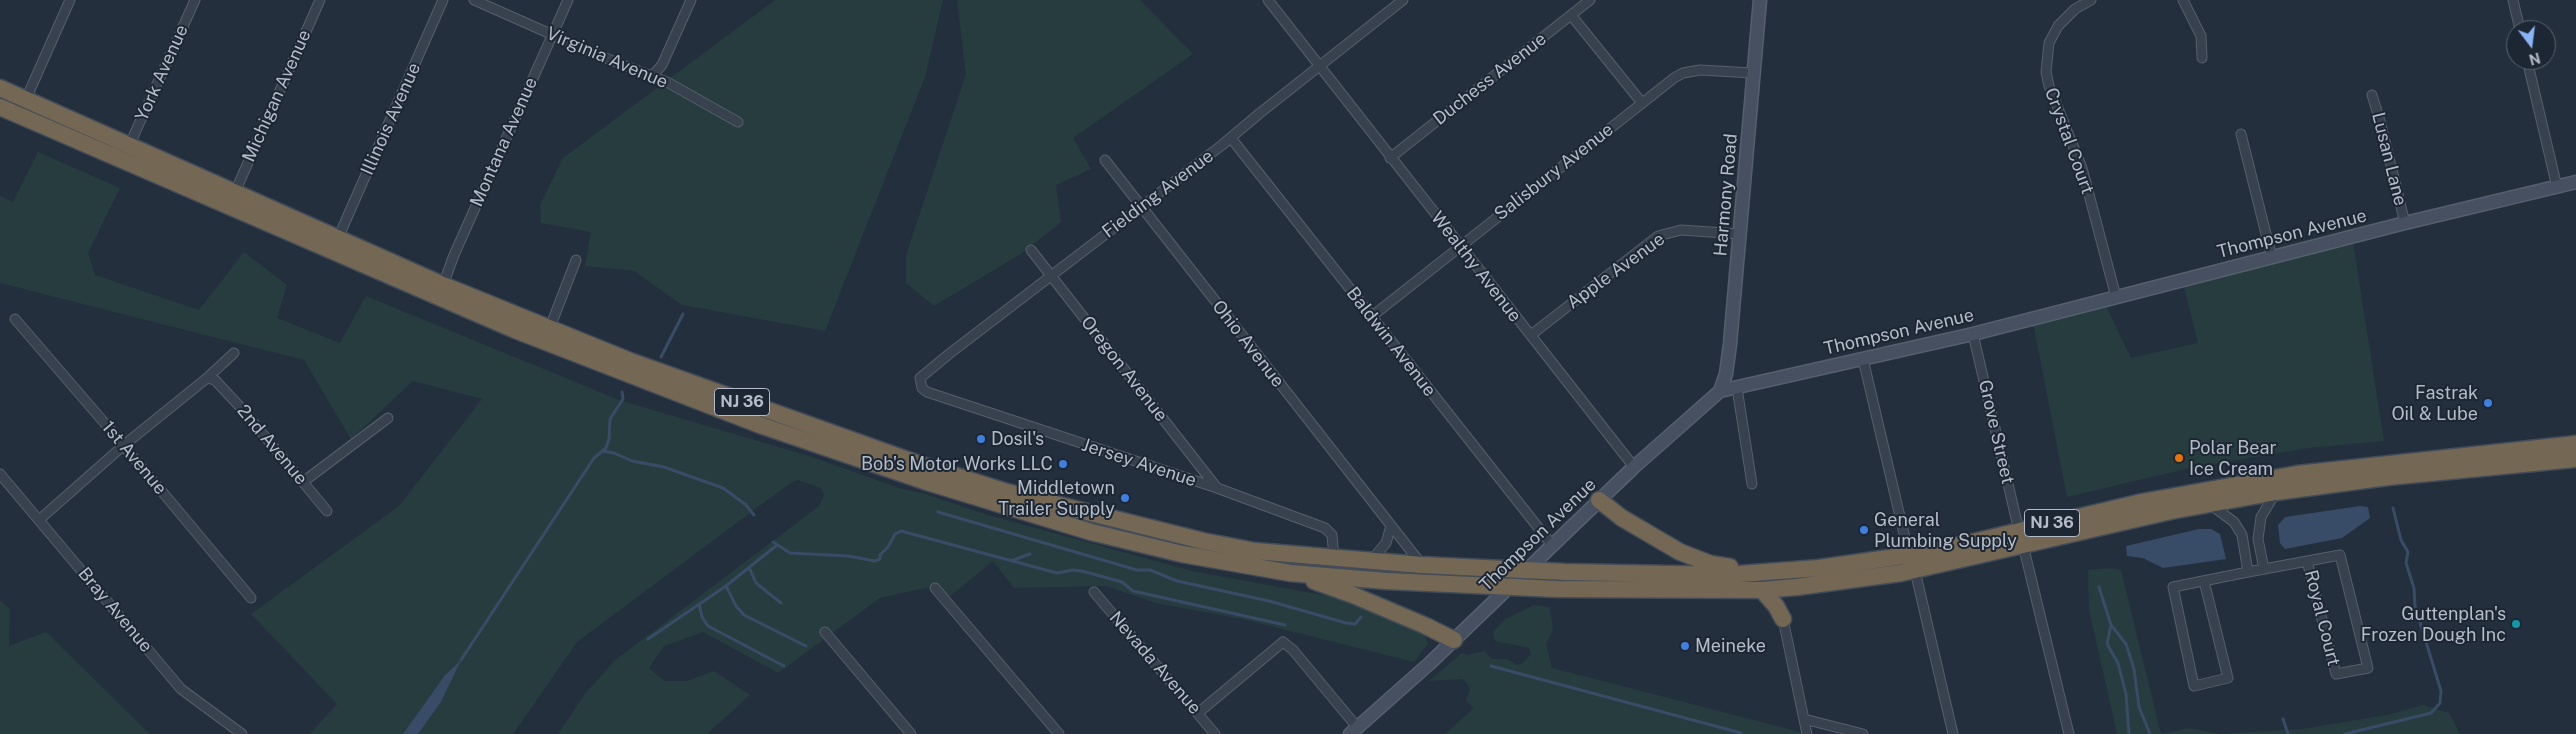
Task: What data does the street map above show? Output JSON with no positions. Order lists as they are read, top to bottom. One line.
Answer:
{"streets":{"highway":["NJ 36"],"street":["Virginia Avenue","York Avenue","Duchess Avenue","Michigan Avenue","Illinois Avenue","Crystal Court","Montana Avenue","Lusan Lane","Salisbury Avenue","Fielding Avenue","Harmony Road","Thompson Avenue","Wealthy Avenue","Apple Avenue","Baldwin Avenue","Ohio Avenue","Oregon Avenue","Grove Street","2nd Avenue","1st Avenue","Jersey Avenue","Bray Avenue","Royal Court","Nevada Avenue"]},"crossings":[["Virginia Avenue","Montana Avenue"],["York Avenue","NJ 36"],["Duchess Avenue","Wealthy Avenue"],["Michigan Avenue","NJ 36"],["Illinois Avenue","NJ 36"],["Crystal Court","Thompson Avenue"],["Montana Avenue","NJ 36"],["Lusan Lane","Thompson Avenue"],["Salisbury Avenue","Harmony Road"],["Salisbury Avenue","Wealthy Avenue"],["Salisbury Avenue","Baldwin Avenue"],["Fielding Avenue","Wealthy Avenue"],["Fielding Avenue","Baldwin Avenue"],["Fielding Avenue","Ohio Avenue"],["Fielding Avenue","Oregon Avenue"],["Fielding Avenue","Jersey Avenue"],["Harmony Road","Thompson Avenue"],["Harmony Road","Apple Avenue"],["Thompson Avenue","Wealthy Avenue"],["Thompson Avenue","Baldwin Avenue"],["Thompson Avenue","NJ 36"],["Thompson Avenue","Grove Street"],["Wealthy Avenue","Apple Avenue"],["Ohio Avenue","NJ 36"],["Oregon Avenue","Jersey Avenue"],["NJ 36","Grove Street"],["NJ 36","Jersey Avenue"]],"places":["Fastrak Oil & Lube","Dosil's","Polar Bear Ice Cream","Bob's Motor Works LLC","Middletown Trailer Supply","General Plumbing Supply","Guttenplan's Frozen Dough Inc","Meineke"],"north":"bottom"}
